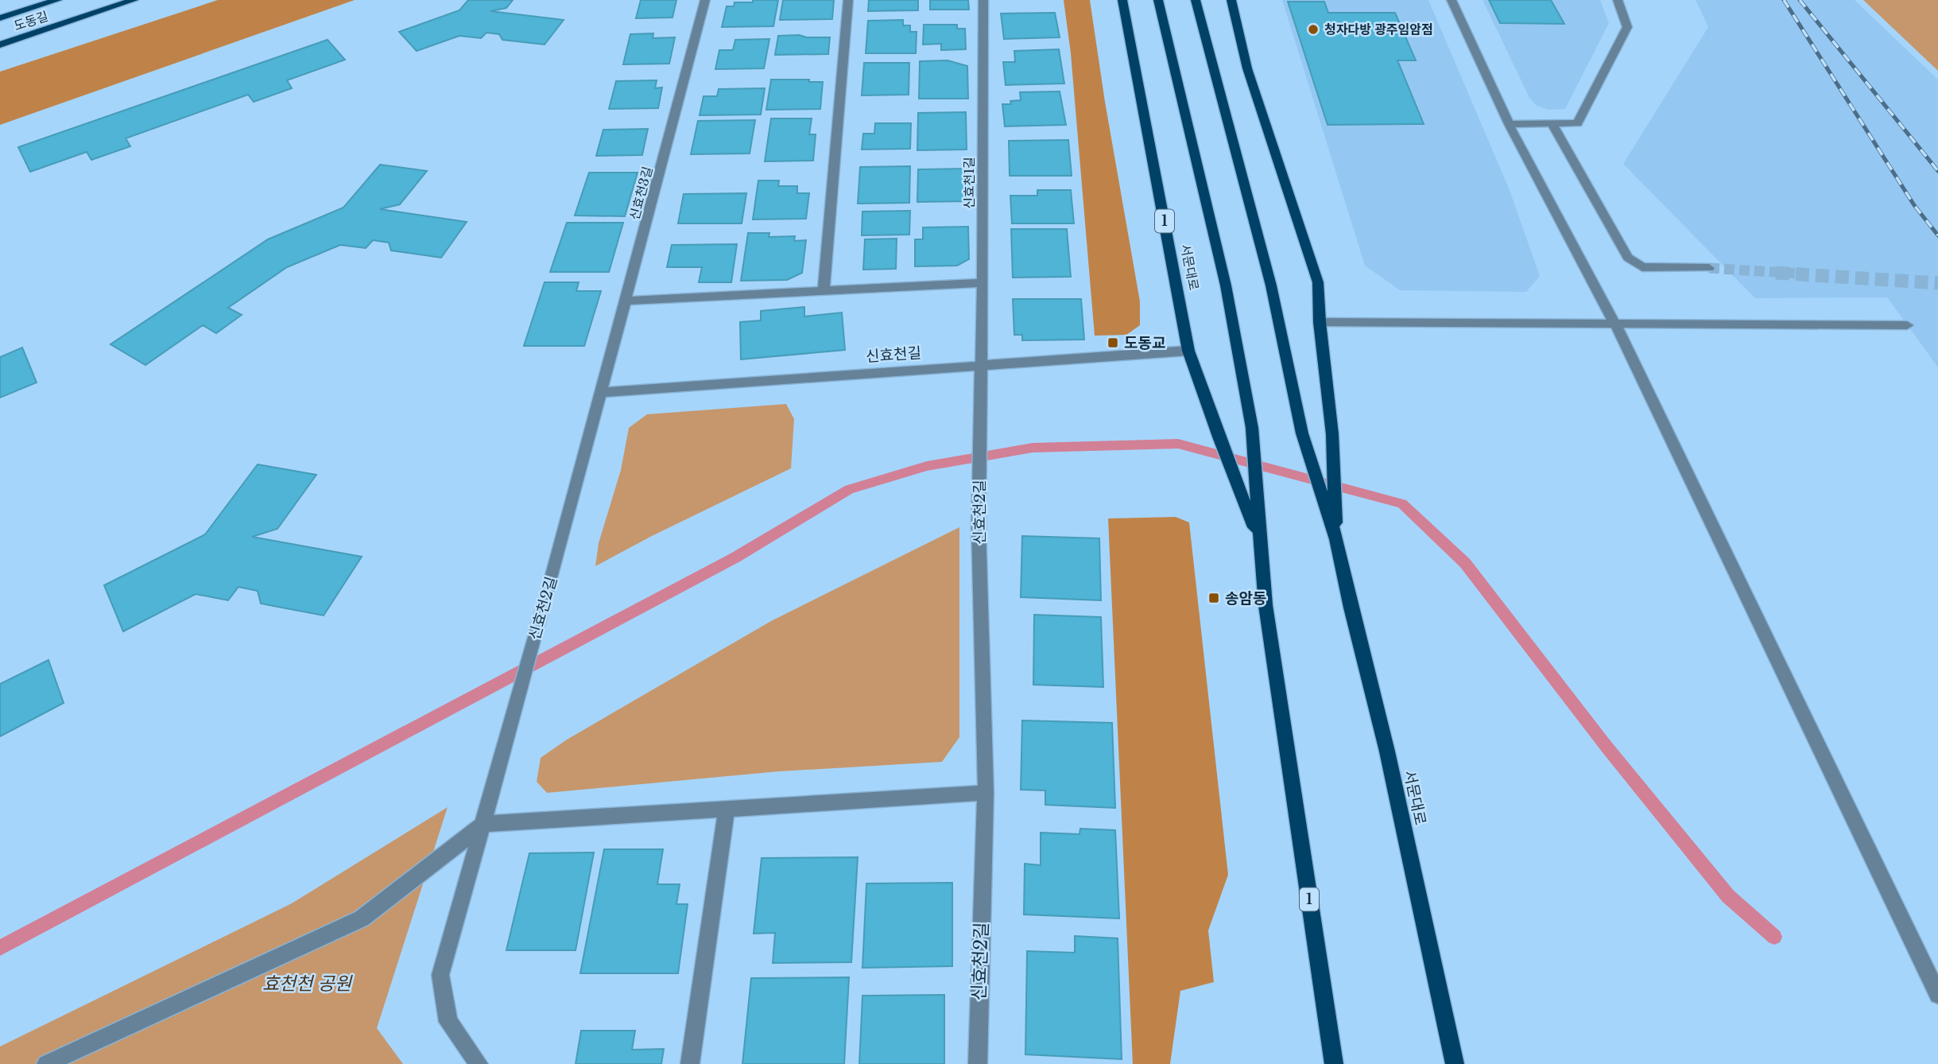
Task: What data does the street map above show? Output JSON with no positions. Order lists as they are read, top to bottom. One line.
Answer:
{"streets":{"main road":["도동길","1","서문대로"],"street":["신효천1길","신효천3길","신효천길","신효천2길"]},"crossings":[["신효천1길","신효천길"],["신효천1길","신효천2길"],["신효천3길","신효천길"],["신효천3길","신효천2길"],["1","서문대로"],["서문대로","신효천길"],["신효천길","신효천2길"]],"parks":["효천천 공원"],"places":{"other":["청자다방 광주임암점"],"transit":["도동교","송암동"]}}
